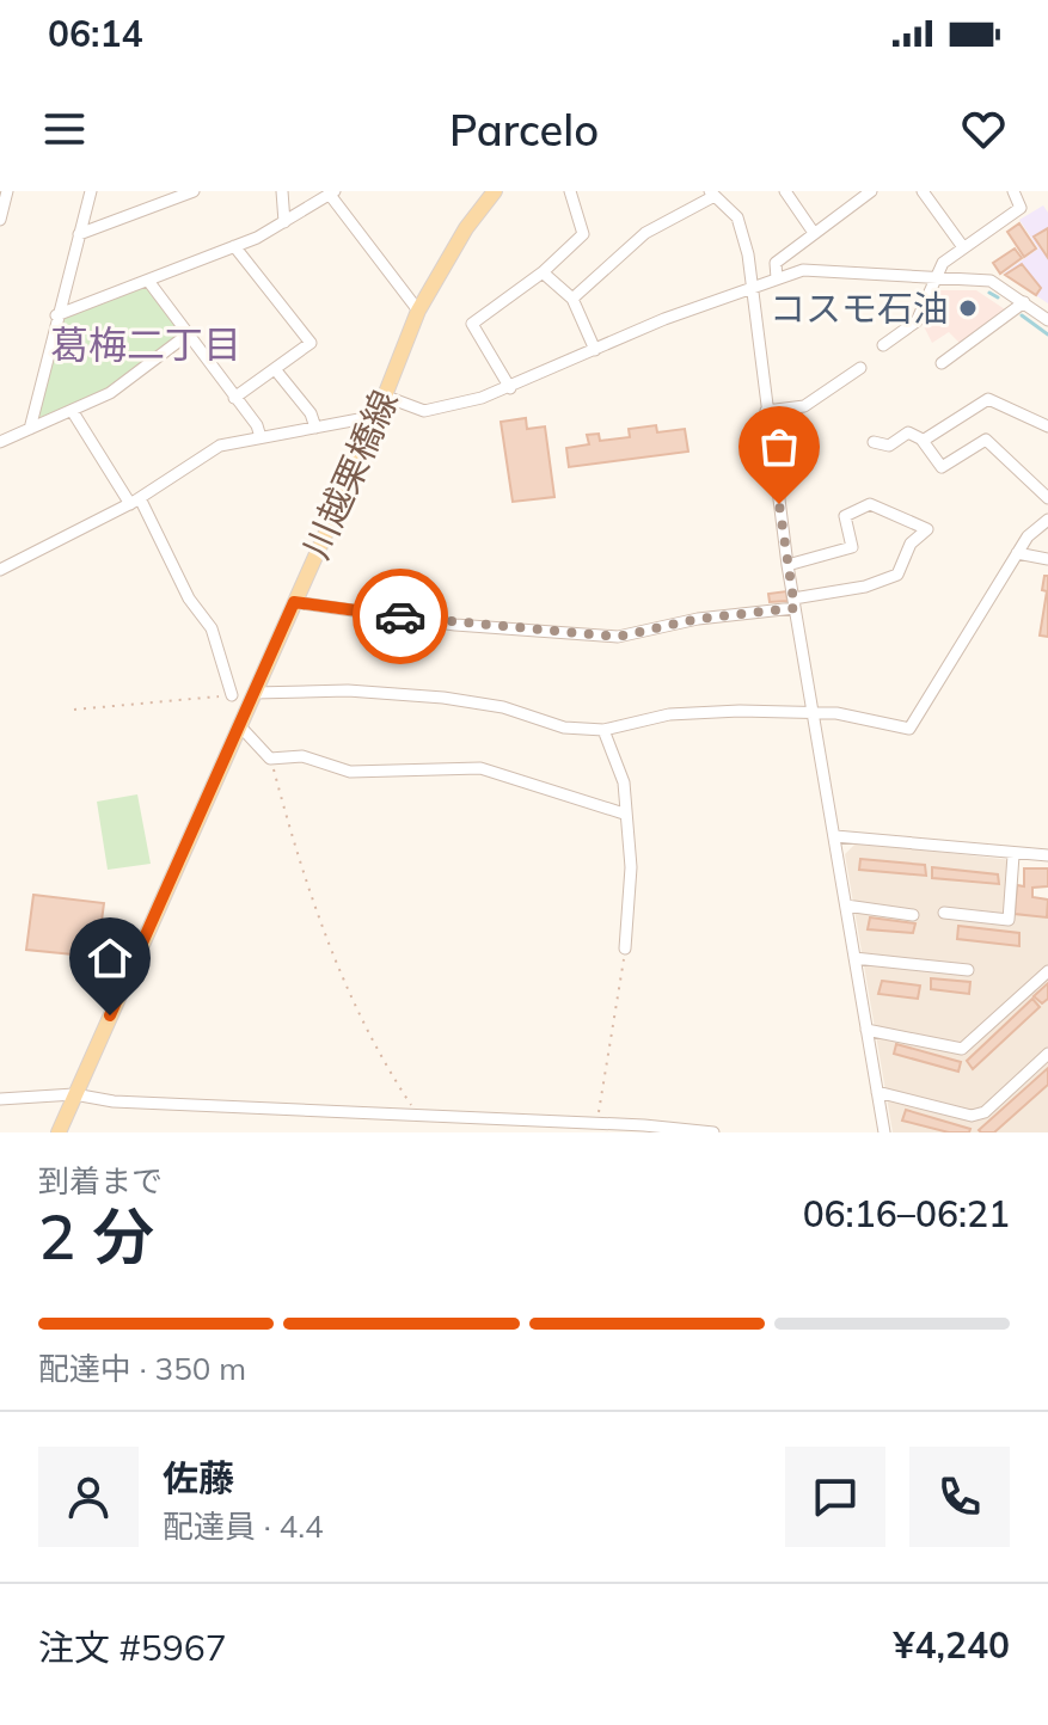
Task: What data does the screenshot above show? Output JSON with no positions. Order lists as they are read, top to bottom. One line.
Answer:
{"streets":{"main road":["川越栗橋線"]},"districts":["葛梅二丁目"],"places":["コスモ石油"],"page":{"status":"06:14","header":"Parcelo","heading":["2 分","到着まで","06:16–06:21"],"panel":["佐藤","配達員 · 4.4","注文 #5967","¥4,240"],"bar":"配達中 · 350 m"}}
